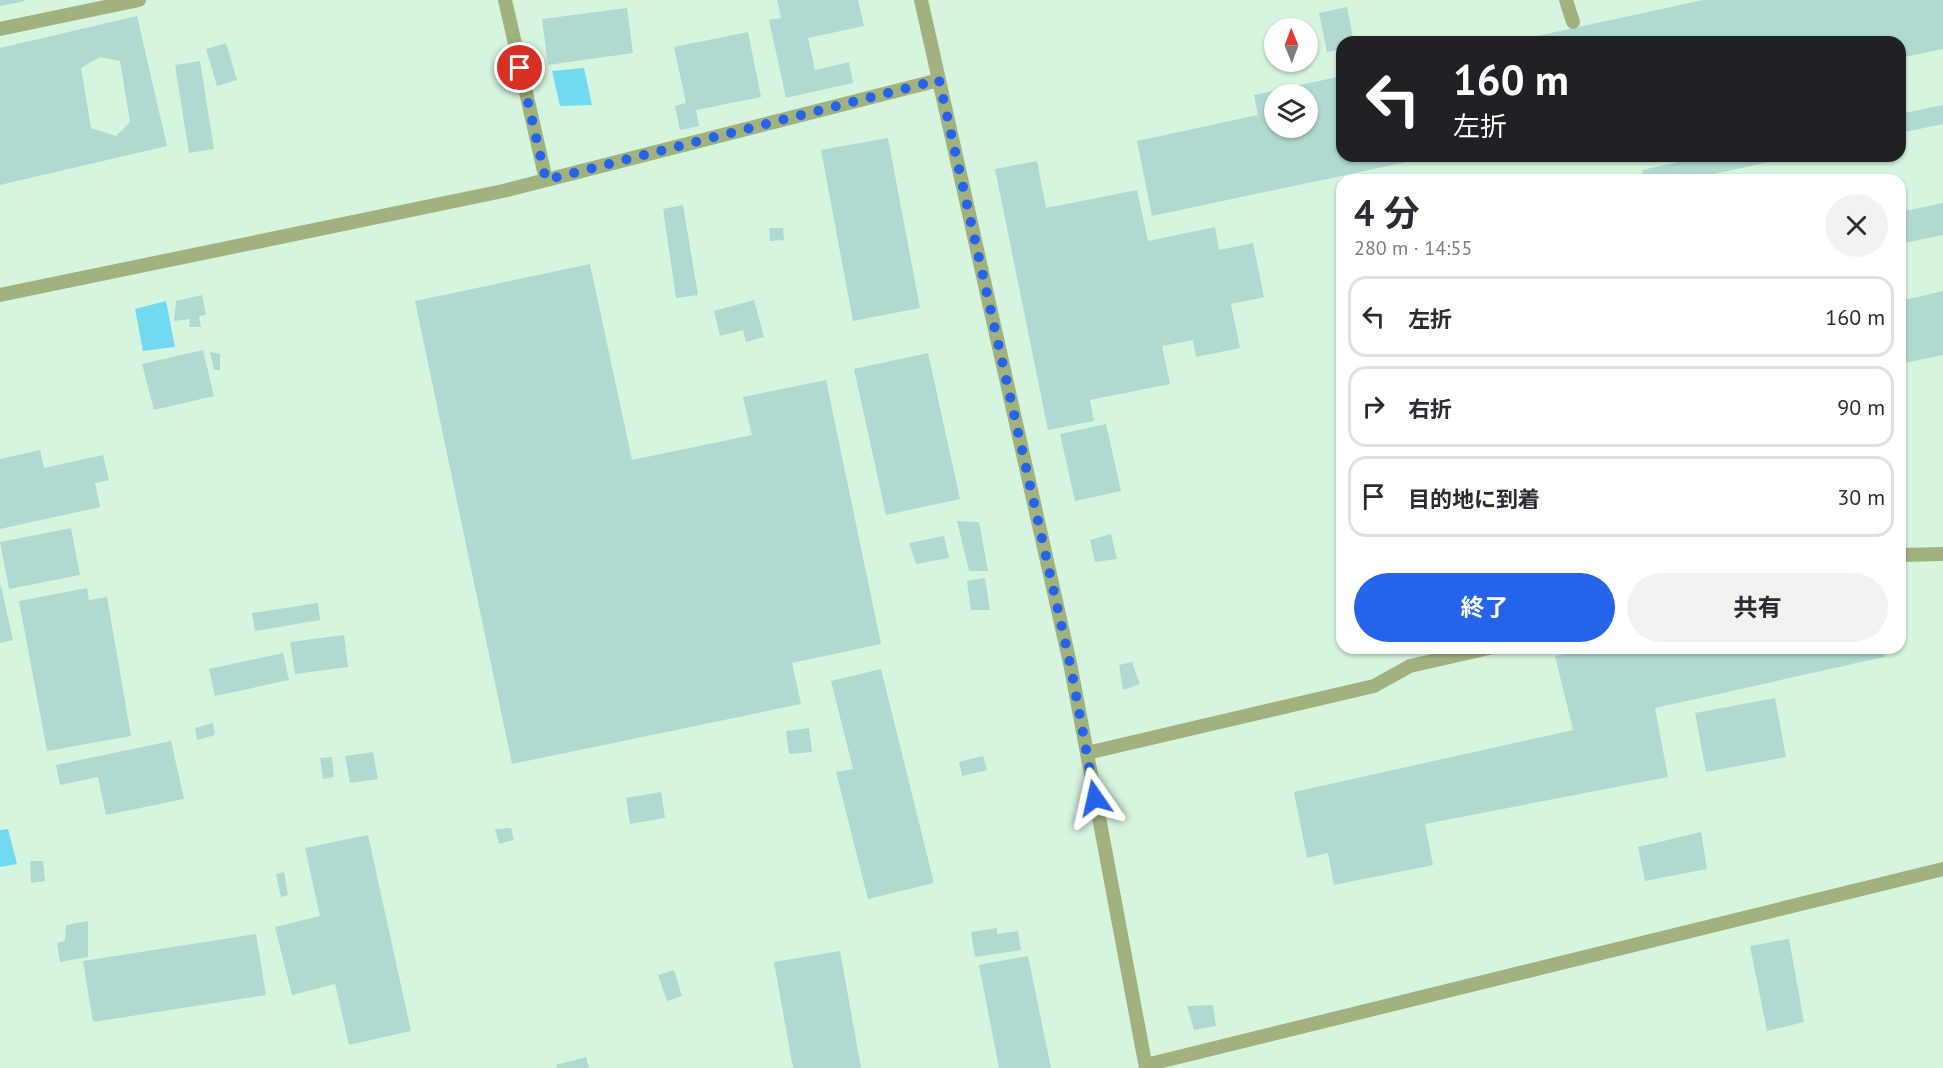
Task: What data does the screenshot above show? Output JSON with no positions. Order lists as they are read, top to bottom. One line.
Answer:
{"north":"top","page":{"turn":["160 m","左折"],"heading":["4 分","280 m · 14:55"],"list":[{"name":"左折","value":"160 m"},{"name":"右折","value":"90 m"},{"name":"目的地に到着","value":"30 m"}],"buttons":["終了","共有"]}}
